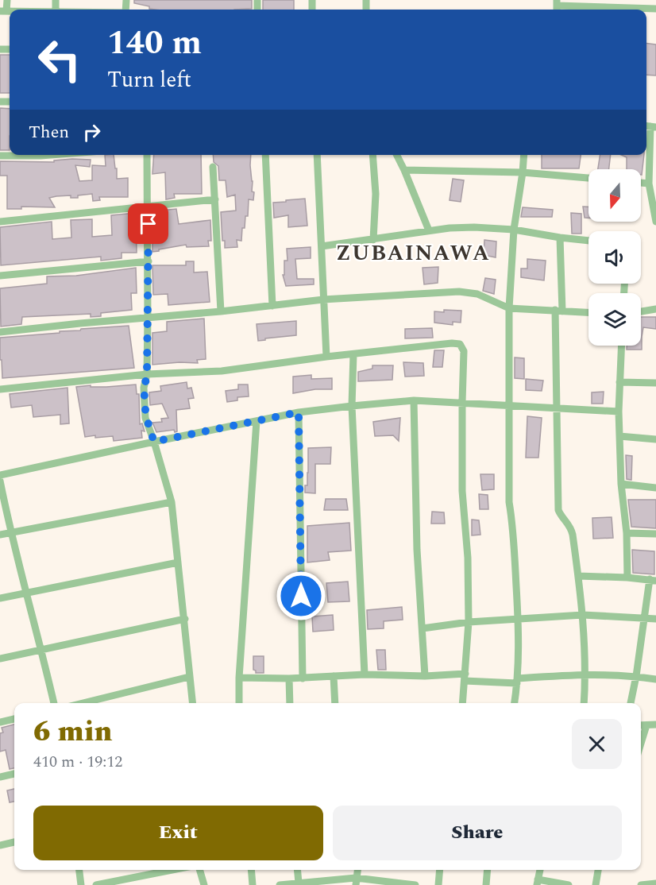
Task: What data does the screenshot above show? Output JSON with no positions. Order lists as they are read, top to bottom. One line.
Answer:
{"districts":["ZUBAINAWA"],"north":"bottom","page":{"turn":["140 m","Turn left"],"then":"Then","heading":["6 min","410 m · 19:12"],"buttons":["Exit","Share"]}}
